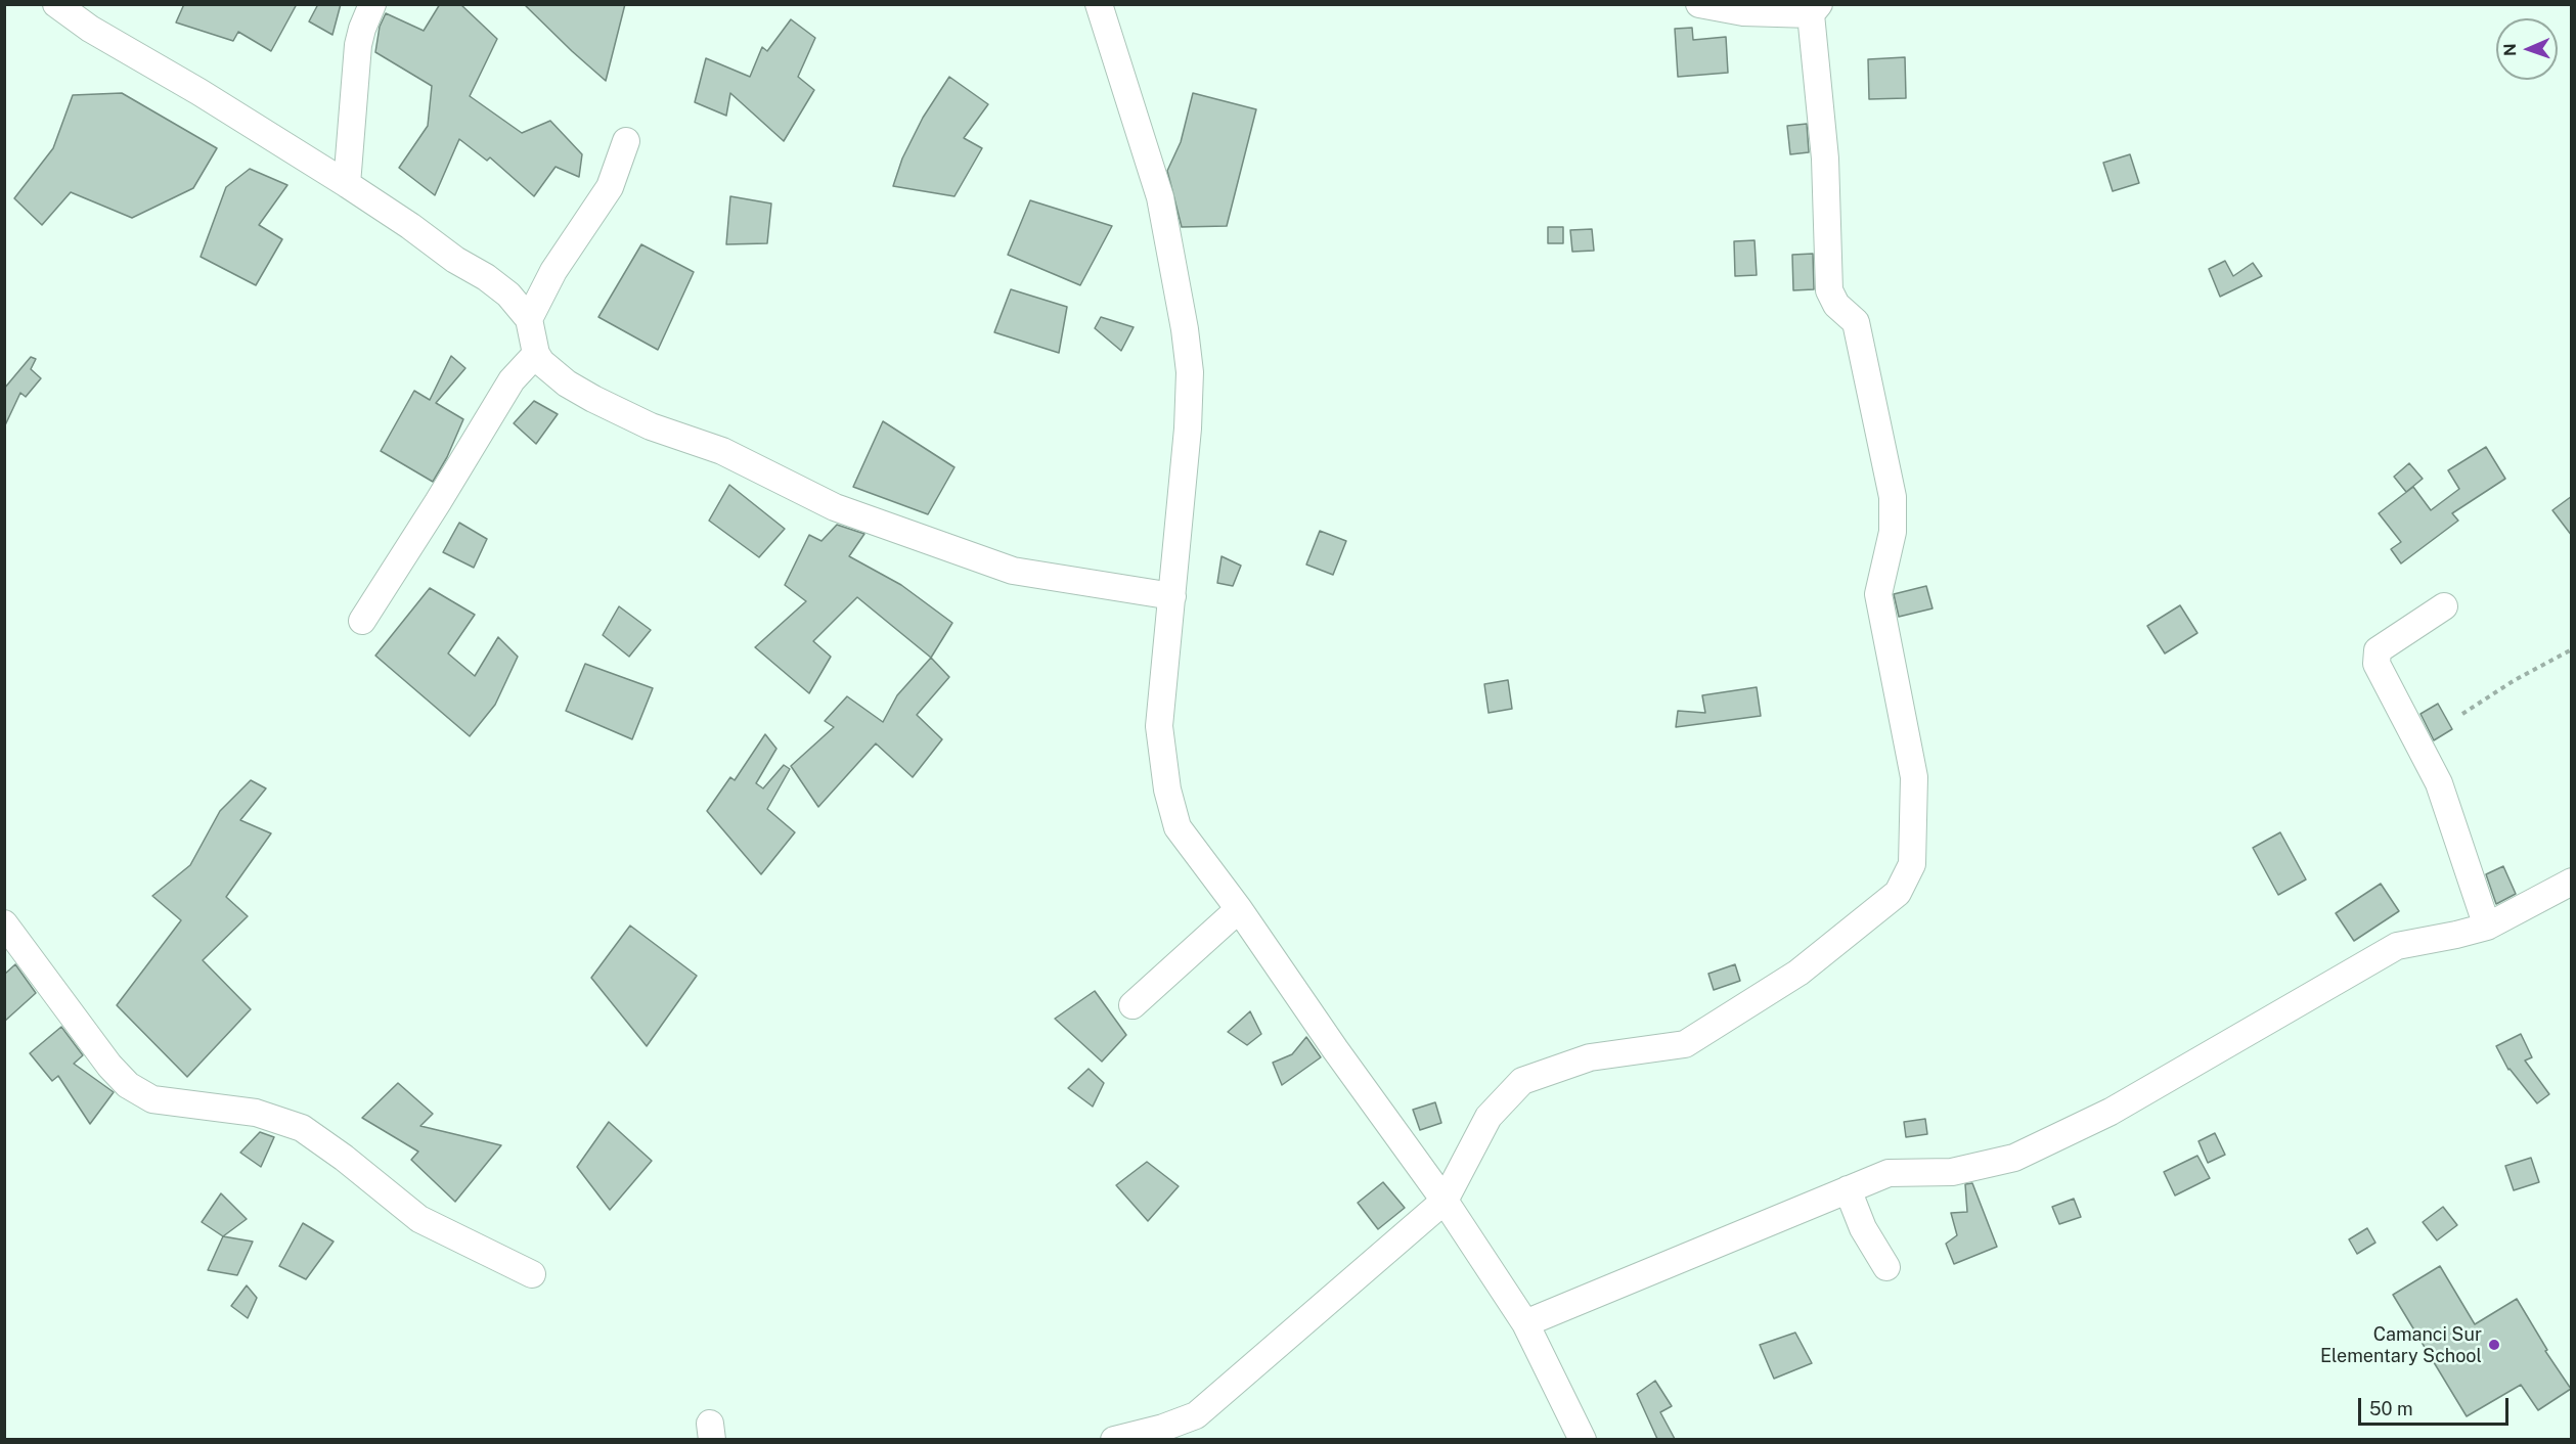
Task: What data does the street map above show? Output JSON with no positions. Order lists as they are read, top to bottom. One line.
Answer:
{"places":["Camanci Sur Elementary School"],"scale_bar":"50 m","north":"left"}
